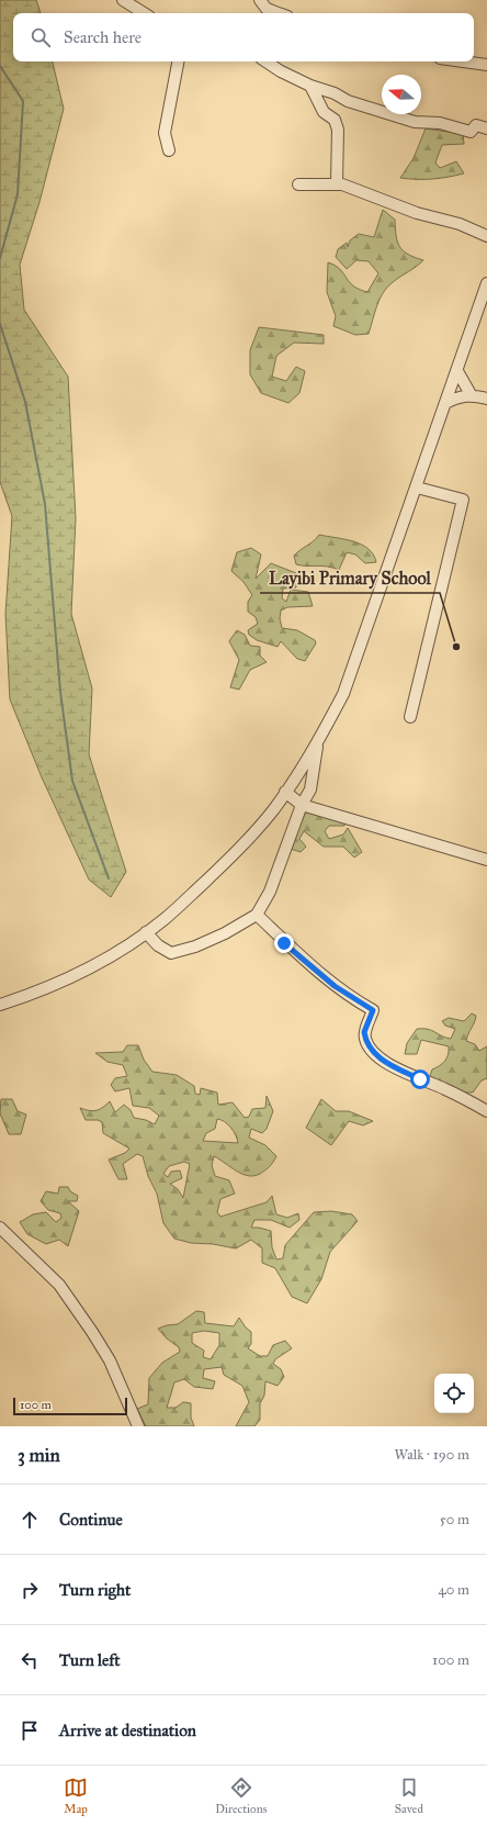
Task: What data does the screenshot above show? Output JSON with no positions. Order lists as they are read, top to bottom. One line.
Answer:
{"places":["Layibi Primary School"],"scale_bar":"100 m","north":"left","page":{"search":"Search here","scale":"100 m","heading":["3 min","Walk · 190 m"],"list":[["Continue","50 m"],["Turn right","40 m"],["Turn left","100 m"],"Arrive at destination"],"nav":["Map","Directions","Saved"]}}
